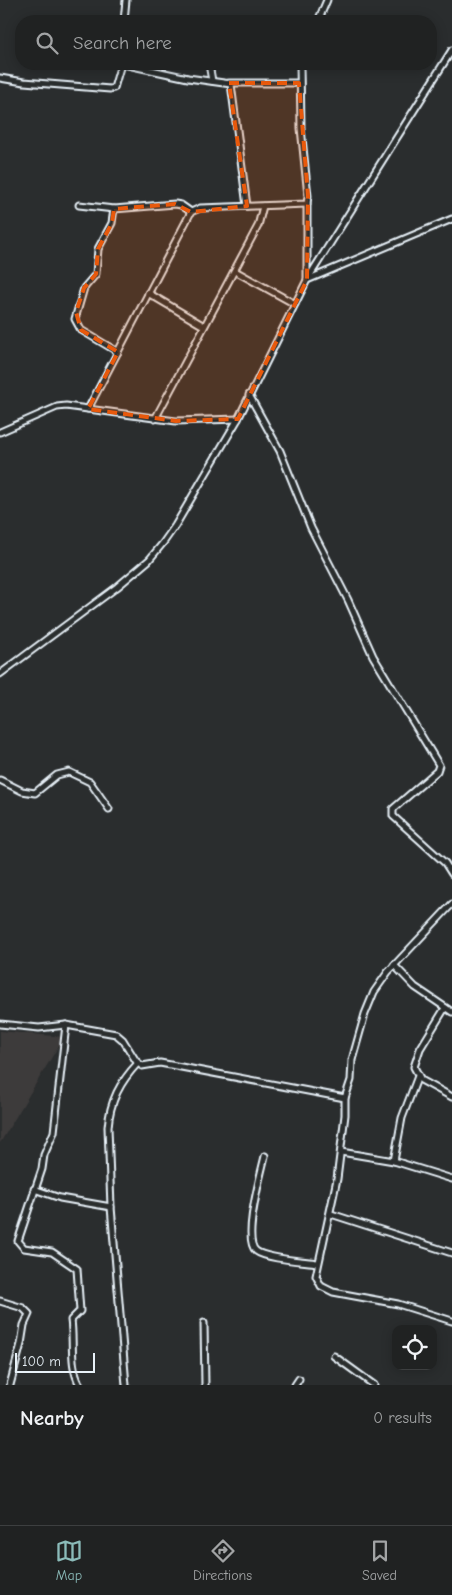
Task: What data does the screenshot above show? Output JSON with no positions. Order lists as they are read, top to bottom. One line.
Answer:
{"scale_bar":"100 m","page":{"search":"Search here","scale":"100 m","heading":["Nearby","0 results"],"nav":["Map","Directions","Saved"]}}
